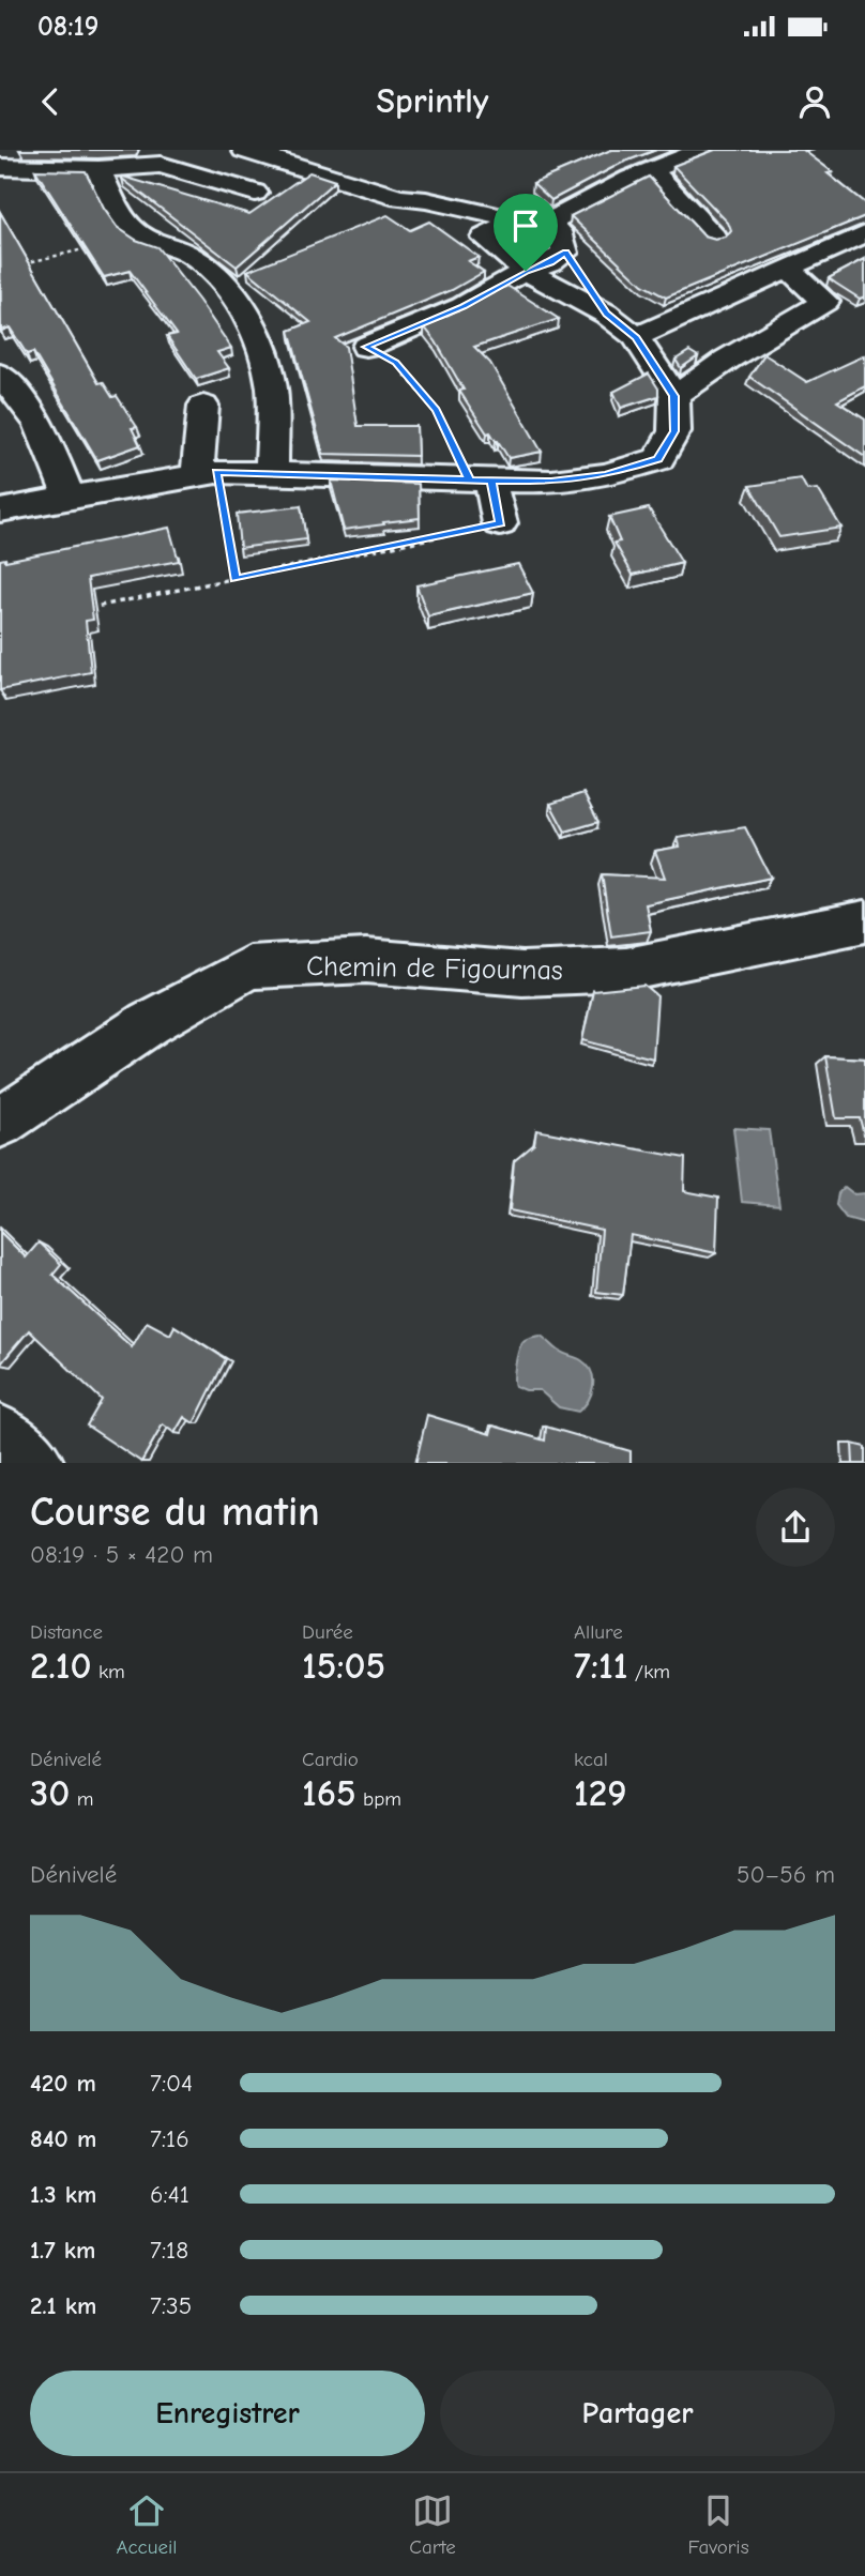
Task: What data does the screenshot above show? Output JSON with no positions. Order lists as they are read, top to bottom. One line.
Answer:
{"streets":{"street":["Chemin de Figournas"]},"page":{"status":"08:19","header":"Sprintly","heading":["Course du matin","08:19 · 5 × 420 m"],"stats":[["Distance","2.10 km"],["Durée","15:05"],["Allure","7:11 /km"],["Dénivelé","30 m"],["Cardio","165 bpm"],["kcal","129"]],"chart":["Dénivelé","50–56 m"],"list":[{"name":"420 m","note":"7:04"},{"name":"840 m","note":"7:16"},{"name":"1.3 km","note":"6:41"},{"name":"1.7 km","note":"7:18"},{"name":"2.1 km","note":"7:35"}],"buttons":["Enregistrer","Partager"],"tabs":["Accueil","Carte","Favoris"]}}
